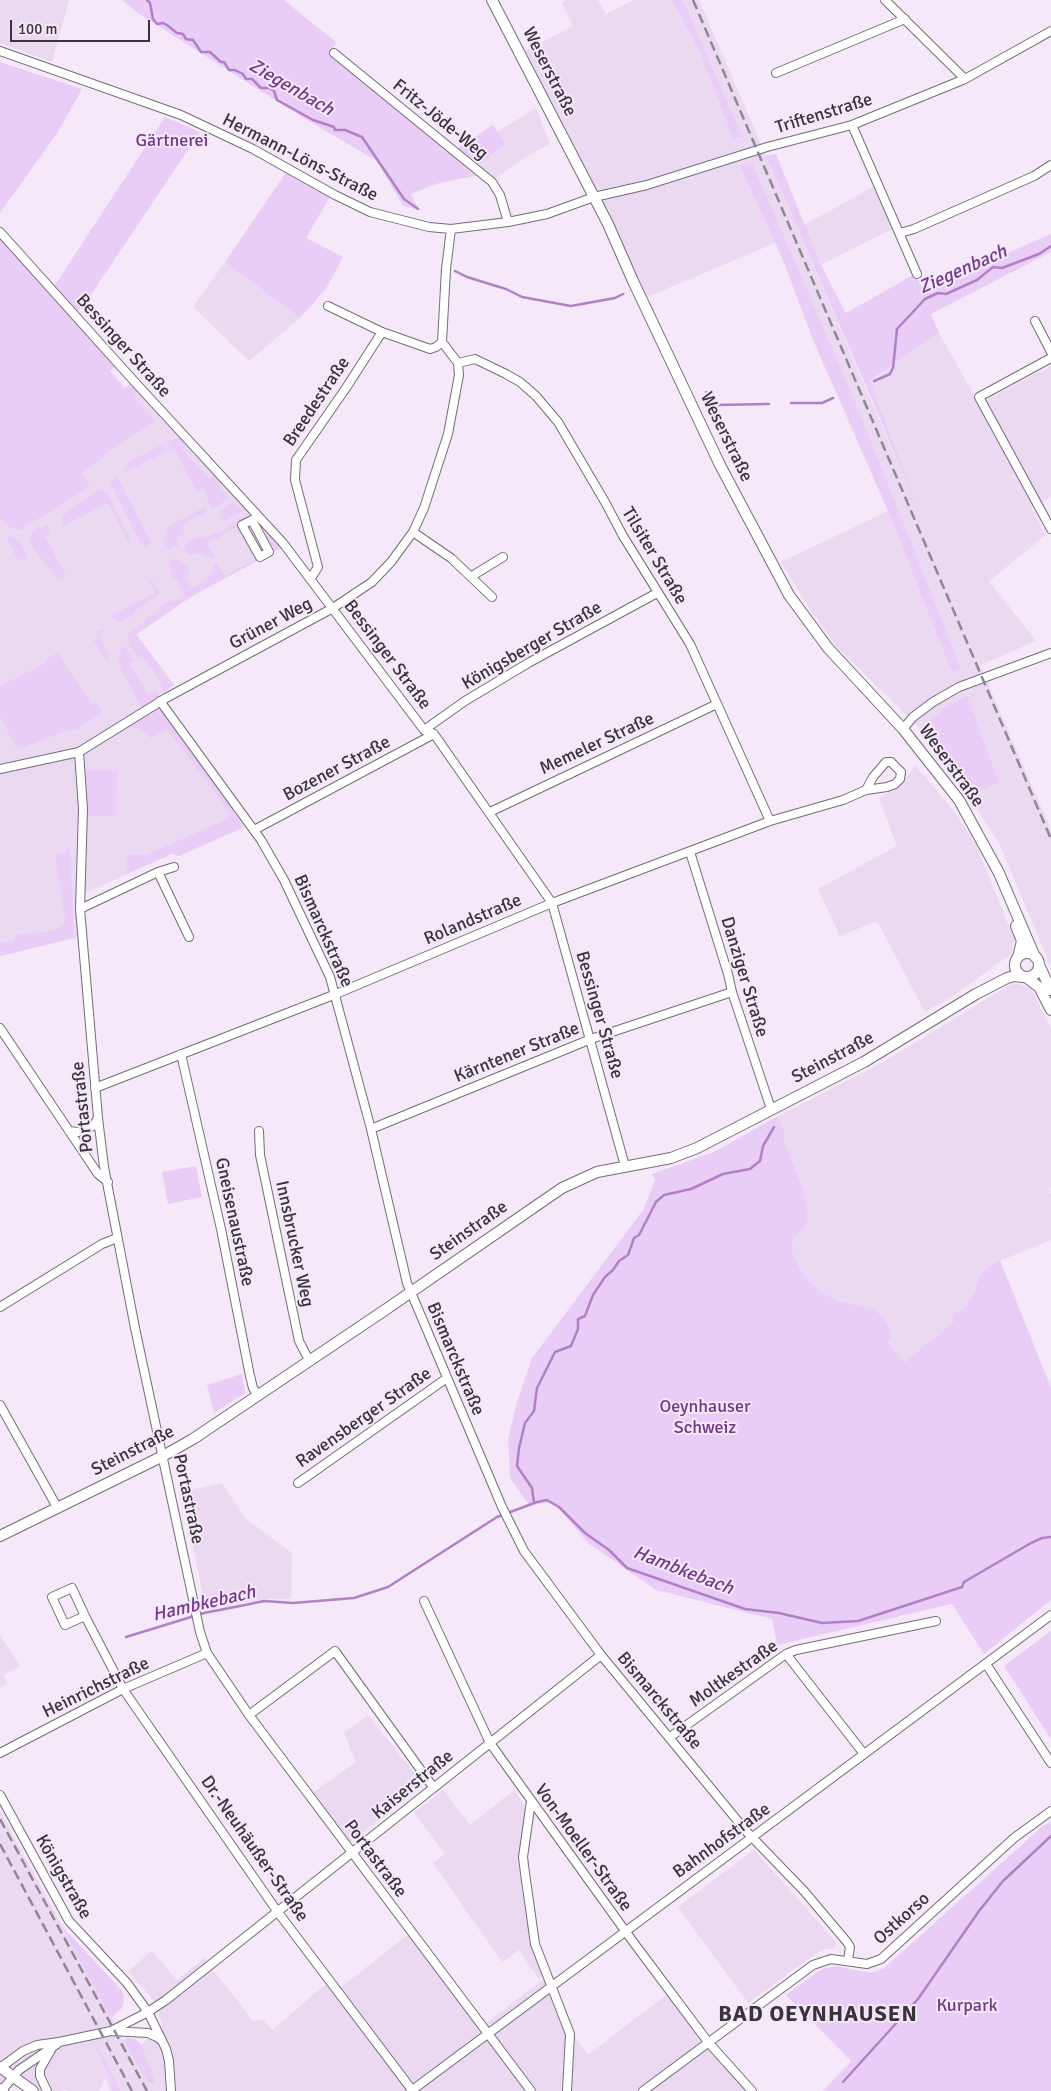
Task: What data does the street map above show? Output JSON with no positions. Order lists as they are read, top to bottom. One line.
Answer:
{"streets":{"main road":["Weserstraße","Steinstraße"],"street":["Triftenstraße","Fritz-Jöde-Weg","Hermann-Löns-Straße","Bessinger Straße","Breedestraße","Tilsiter Straße","Grüner Weg","Königsberger Straße","Memeler Straße","Bozener Straße","Rolandstraße","Bismarckstraße","Danziger Straße","Kärntener Straße","Portastraße","Gneisenaustraße","Innsbrucker Weg","Ravensberger Straße","Moltkestraße","Heinrichstraße","Kaiserstraße","Bahnhofstraße","Von-Moeller-Straße","Dr.-Neuhäußer-Straße","Königstraße","Ostkorso"]},"crossings":[["Weserstraße","Triftenstraße"],["Weserstraße","Hermann-Löns-Straße"],["Weserstraße","Steinstraße"],["Triftenstraße","Hermann-Löns-Straße"],["Fritz-Jöde-Weg","Hermann-Löns-Straße"],["Bessinger Straße","Breedestraße"],["Bessinger Straße","Grüner Weg"],["Bessinger Straße","Königsberger Straße"],["Bessinger Straße","Memeler Straße"],["Bessinger Straße","Bozener Straße"],["Bessinger Straße","Rolandstraße"],["Bessinger Straße","Kärntener Straße"],["Bessinger Straße","Steinstraße"],["Tilsiter Straße","Grüner Weg"],["Tilsiter Straße","Königsberger Straße"],["Tilsiter Straße","Memeler Straße"],["Tilsiter Straße","Rolandstraße"],["Grüner Weg","Bismarckstraße"],["Grüner Weg","Portastraße"],["Bozener Straße","Bismarckstraße"],["Rolandstraße","Bismarckstraße"],["Rolandstraße","Danziger Straße"],["Rolandstraße","Portastraße"],["Rolandstraße","Gneisenaustraße"],["Bismarckstraße","Kärntener Straße"],["Bismarckstraße","Steinstraße"],["Bismarckstraße","Ravensberger Straße"],["Bismarckstraße","Moltkestraße"],["Bismarckstraße","Kaiserstraße"],["Bismarckstraße","Bahnhofstraße"],["Bismarckstraße","Ostkorso"],["Danziger Straße","Kärntener Straße"],["Danziger Straße","Steinstraße"],["Steinstraße","Portastraße"],["Steinstraße","Gneisenaustraße"],["Steinstraße","Innsbrucker Weg"],["Portastraße","Heinrichstraße"],["Portastraße","Kaiserstraße"],["Portastraße","Bahnhofstraße"],["Heinrichstraße","Dr.-Neuhäußer-Straße"],["Kaiserstraße","Von-Moeller-Straße"],["Kaiserstraße","Dr.-Neuhäußer-Straße"],["Kaiserstraße","Königstraße"],["Bahnhofstraße","Von-Moeller-Straße"],["Bahnhofstraße","Dr.-Neuhäußer-Straße"],["Von-Moeller-Straße","Ostkorso"]],"districts":["BAD OEYNHAUSEN"],"water":["Ziegenbach","Hambkebach"],"parks":["Gärtnerei","Oeynhauser Schweiz","Kurpark"],"scale_bar":"100 m"}
